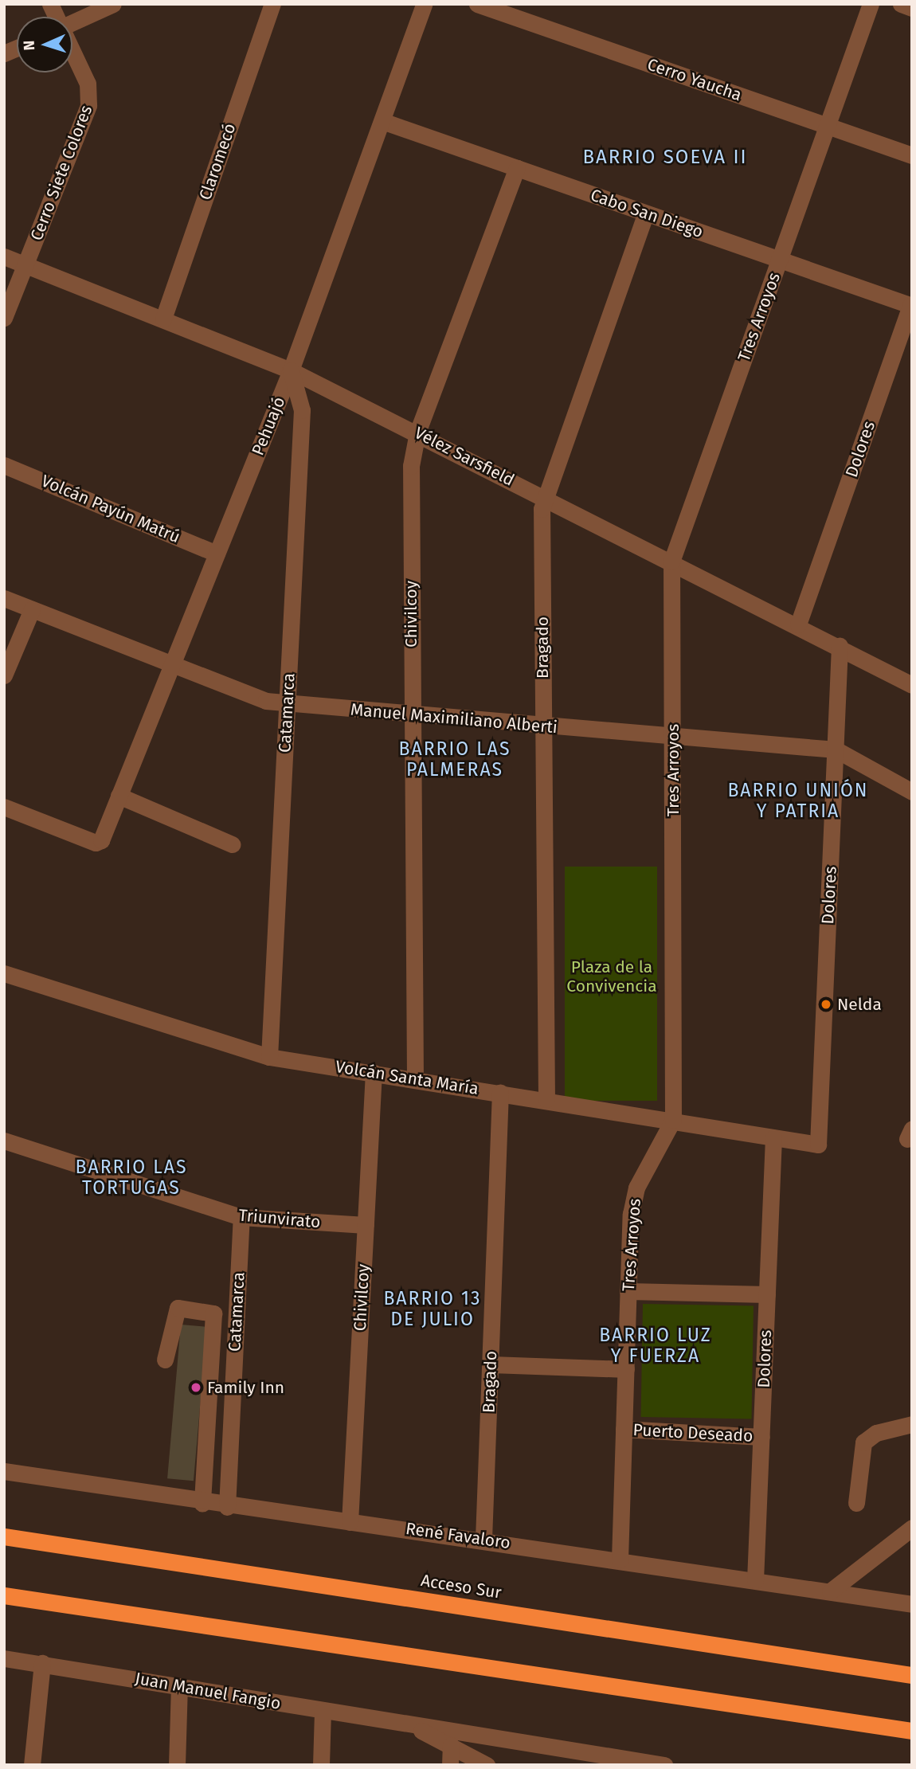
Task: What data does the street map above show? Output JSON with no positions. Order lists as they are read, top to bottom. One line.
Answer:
{"streets":{"highway":["Acceso Sur"],"street":["Cerro Yaucha","Claromecó","Cerro Siete Colores","Cabo San Diego","Tres Arroyos","Pehuajó","Dolores","Vélez Sarsfield","Volcán Payún Matrú","Chivilcoy","Bragado","Catamarca","Manuel Maximiliano Alberti","Volcán Santa María","Triunvirato","Puerto Deseado","René Favaloro","Juan Manuel Fangio"]},"crossings":[["Cerro Yaucha","Tres Arroyos"],["Claromecó","Vélez Sarsfield"],["Cerro Siete Colores","Vélez Sarsfield"],["Cabo San Diego","Tres Arroyos"],["Cabo San Diego","Pehuajó"],["Cabo San Diego","Dolores"],["Cabo San Diego","Chivilcoy"],["Cabo San Diego","Bragado"],["Tres Arroyos","Vélez Sarsfield"],["Tres Arroyos","Manuel Maximiliano Alberti"],["Tres Arroyos","Volcán Santa María"],["Tres Arroyos","Puerto Deseado"],["Tres Arroyos","René Favaloro"],["Pehuajó","Vélez Sarsfield"],["Pehuajó","Volcán Payún Matrú"],["Pehuajó","Catamarca"],["Pehuajó","Manuel Maximiliano Alberti"],["Dolores","Vélez Sarsfield"],["Dolores","Manuel Maximiliano Alberti"],["Dolores","Volcán Santa María"],["Dolores","Puerto Deseado"],["Dolores","René Favaloro"],["Vélez Sarsfield","Chivilcoy"],["Vélez Sarsfield","Bragado"],["Vélez Sarsfield","Catamarca"],["Chivilcoy","Manuel Maximiliano Alberti"],["Chivilcoy","Volcán Santa María"],["Chivilcoy","Triunvirato"],["Chivilcoy","René Favaloro"],["Bragado","Manuel Maximiliano Alberti"],["Bragado","Volcán Santa María"],["Bragado","René Favaloro"],["Catamarca","Manuel Maximiliano Alberti"],["Catamarca","Volcán Santa María"],["Catamarca","Triunvirato"],["Catamarca","René Favaloro"]],"districts":["BARRIO SOEVA II","BARRIO LAS PALMERAS","BARRIO UNIÓN Y PATRIA","BARRIO LAS TORTUGAS","BARRIO 13 DE JULIO","BARRIO LUZ Y FUERZA"],"parks":["Plaza de la Convivencia"],"places":["Nelda","Family Inn"],"north":"left"}
